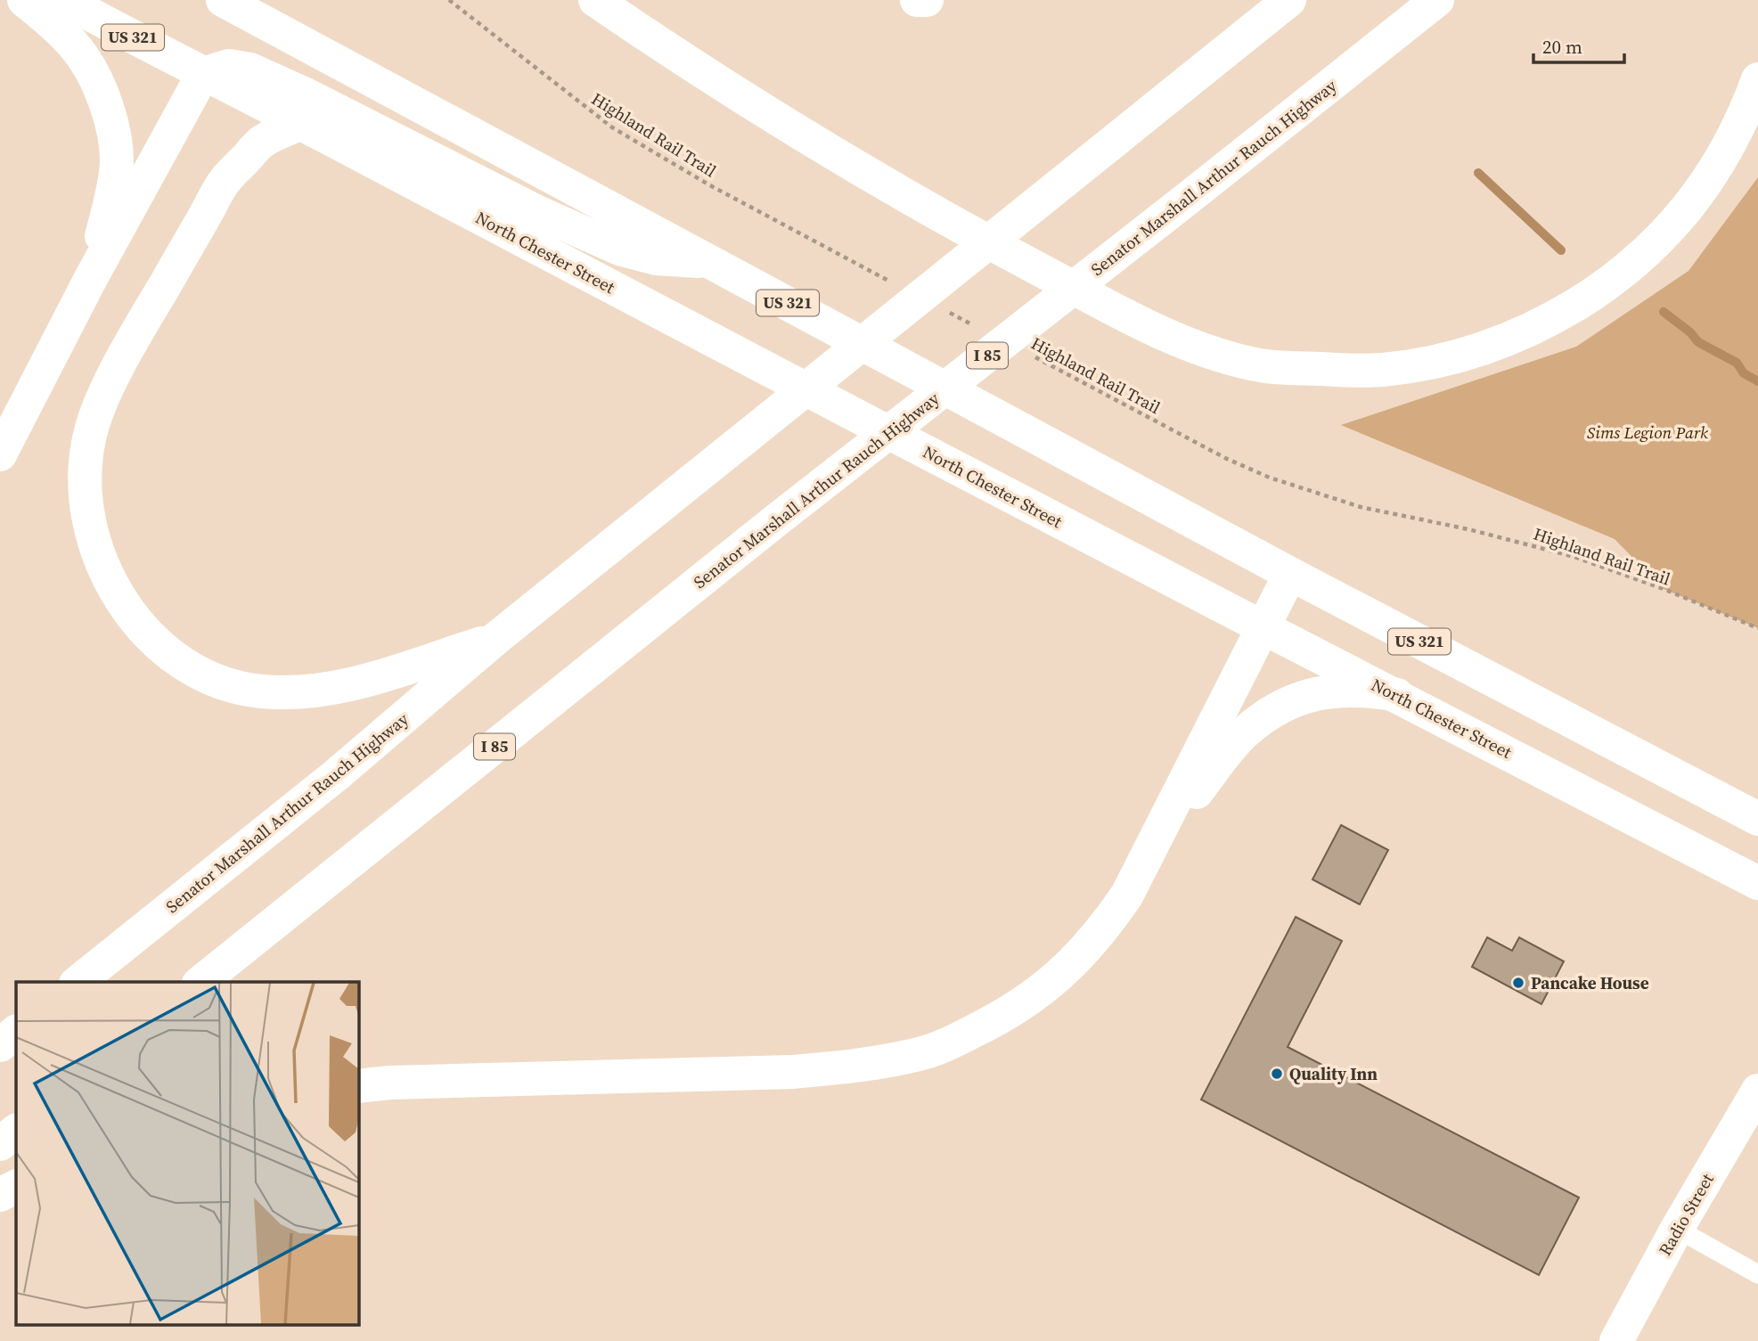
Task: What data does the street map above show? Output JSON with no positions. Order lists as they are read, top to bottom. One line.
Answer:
{"streets":{"main road":["US 321","Senator Marshall Arthur Rauch Highway","North Chester Street","I 85","Radio Street"],"path":["Highland Rail Trail"]},"parks":["Sims Legion Park"],"places":["Pancake House","Quality Inn"],"scale_bar":"20 m"}
